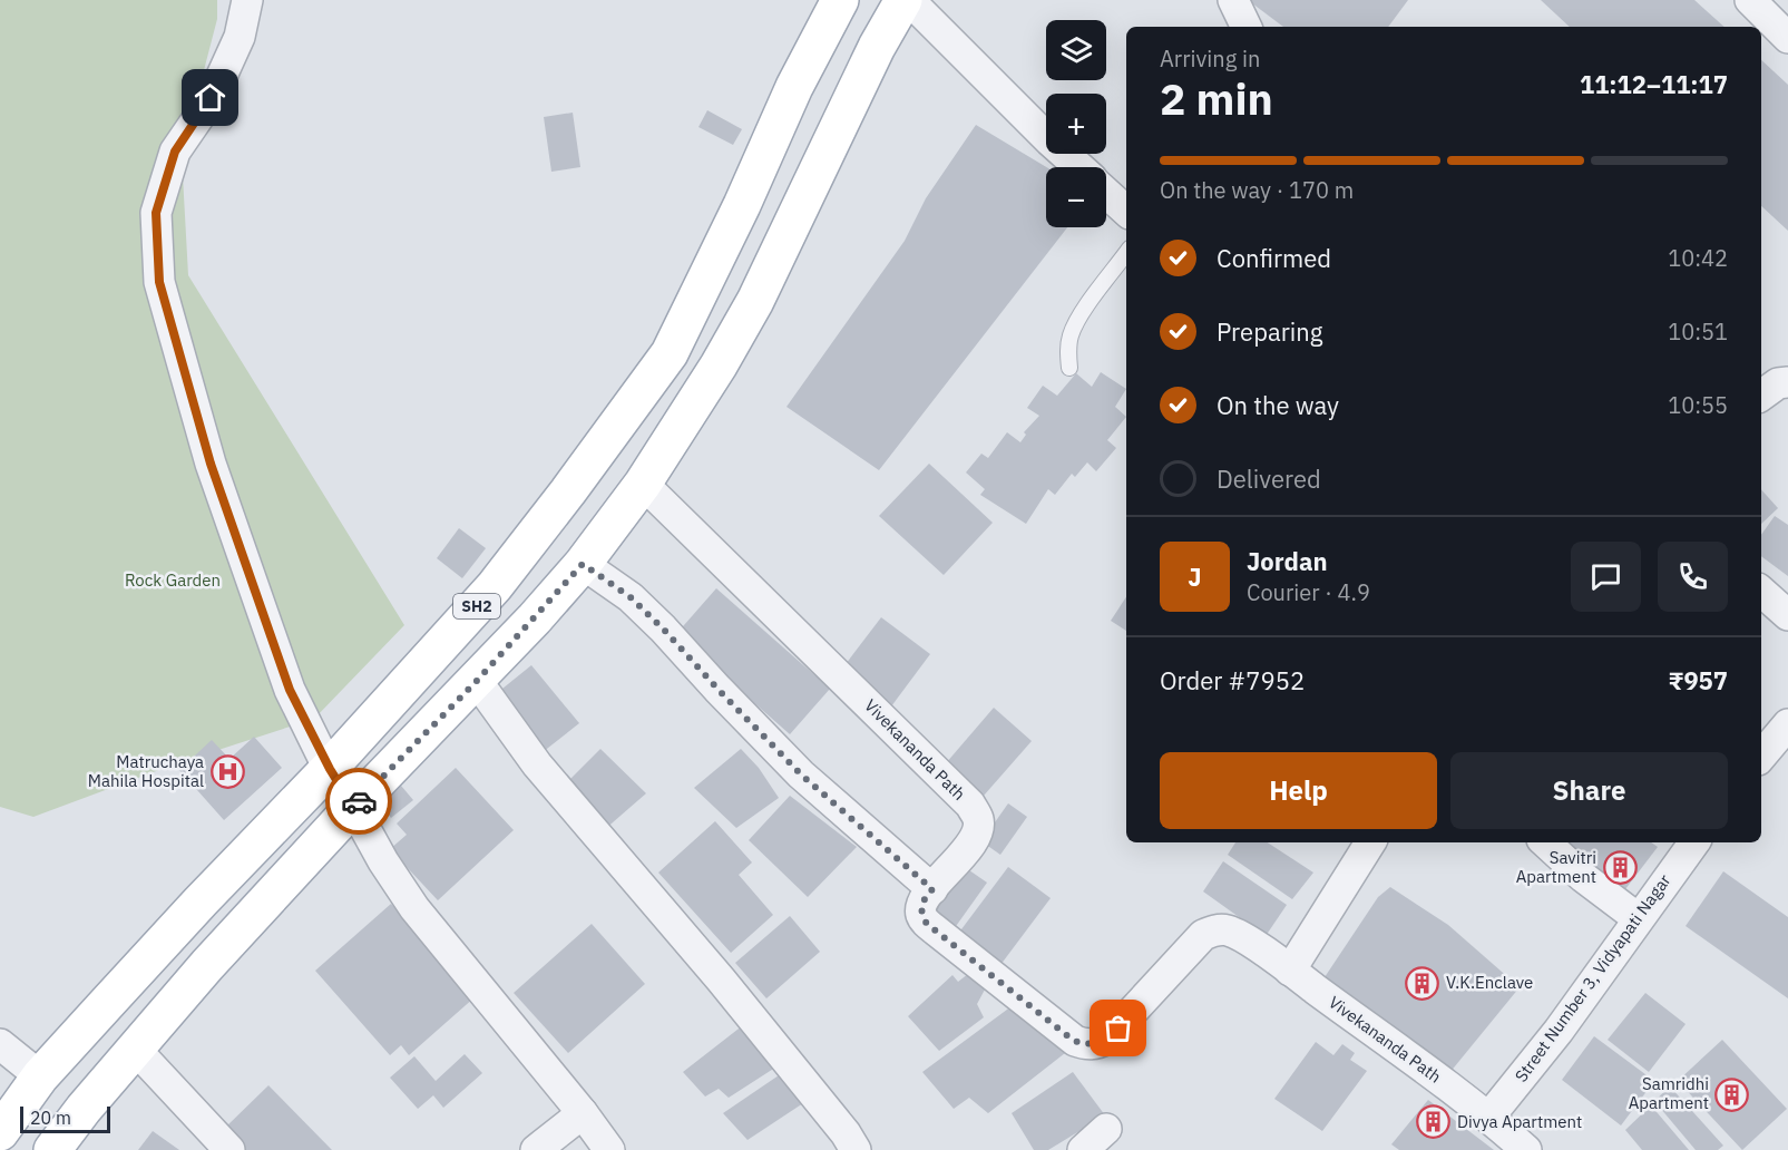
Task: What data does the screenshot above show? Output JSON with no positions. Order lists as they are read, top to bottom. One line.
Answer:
{"streets":{"main road":["SH2"],"street":["Vivekananda Path","Street Number 3, Vidyapati Nagar"]},"crossings":[["Vivekananda Path","Street Number 3, Vidyapati Nagar"]],"parks":["Rock Garden"],"places":{"hospital":["Matruchaya Mahila Hospital"],"building":["Savitri Apartment","V.K.Enclave","Samridhi Apartment","Divya Apartment"]},"scale_bar":"20 m","page":{"map_buttons":["+","−"],"heading":["2 min","Arriving in","11:12–11:17"],"panel":["Jordan","Courier · 4.9","Order #7952","₹957"],"bar":"On the way · 170 m","list":[["Confirmed","10:42"],["Preparing","10:51"],["On the way","10:55"],"Delivered"],"round":"J","buttons":["Help","Share"],"scale":"20 m"}}
